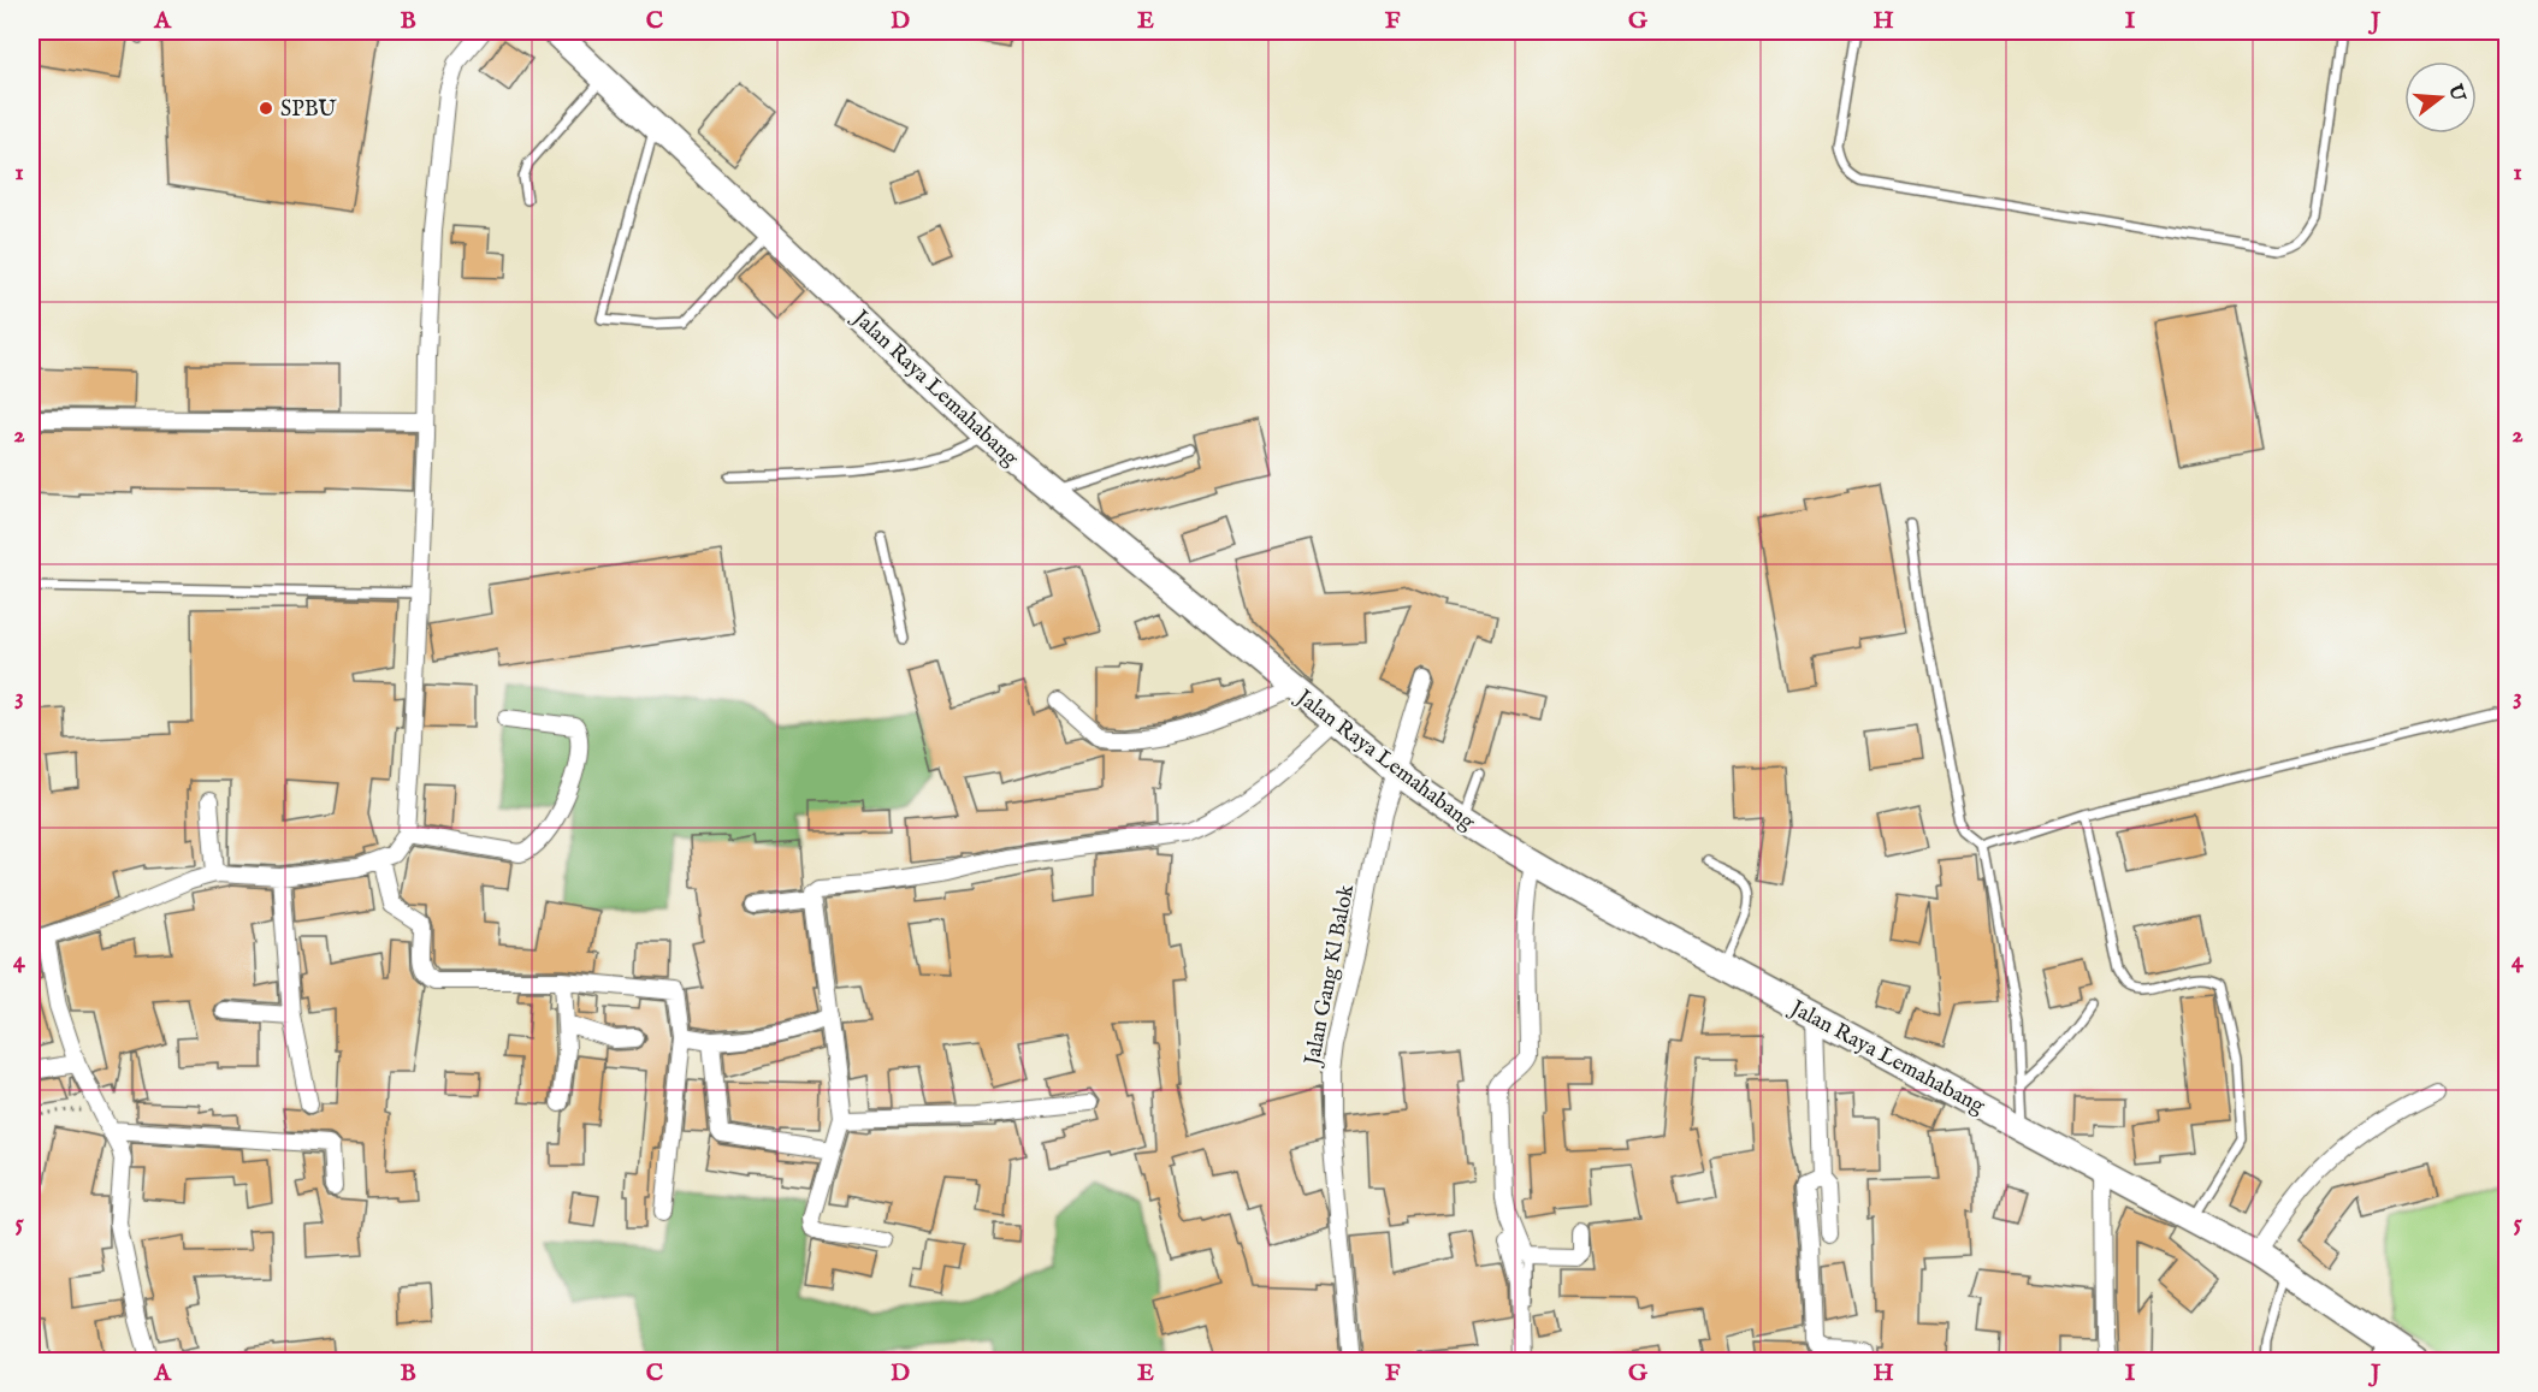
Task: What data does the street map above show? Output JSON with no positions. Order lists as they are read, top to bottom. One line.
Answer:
{"streets":{"main road":["Jalan Raya Lemahabang"],"street":["Jalan Gang Kl Balok"]},"crossings":[["Jalan Raya Lemahabang","Jalan Gang Kl Balok"]],"places":["SPBU"],"north":"right","grid":{"columns":["A","B","C","D","E","F","G","H","I","J"],"rows":["1","2","3","4","5"]}}
